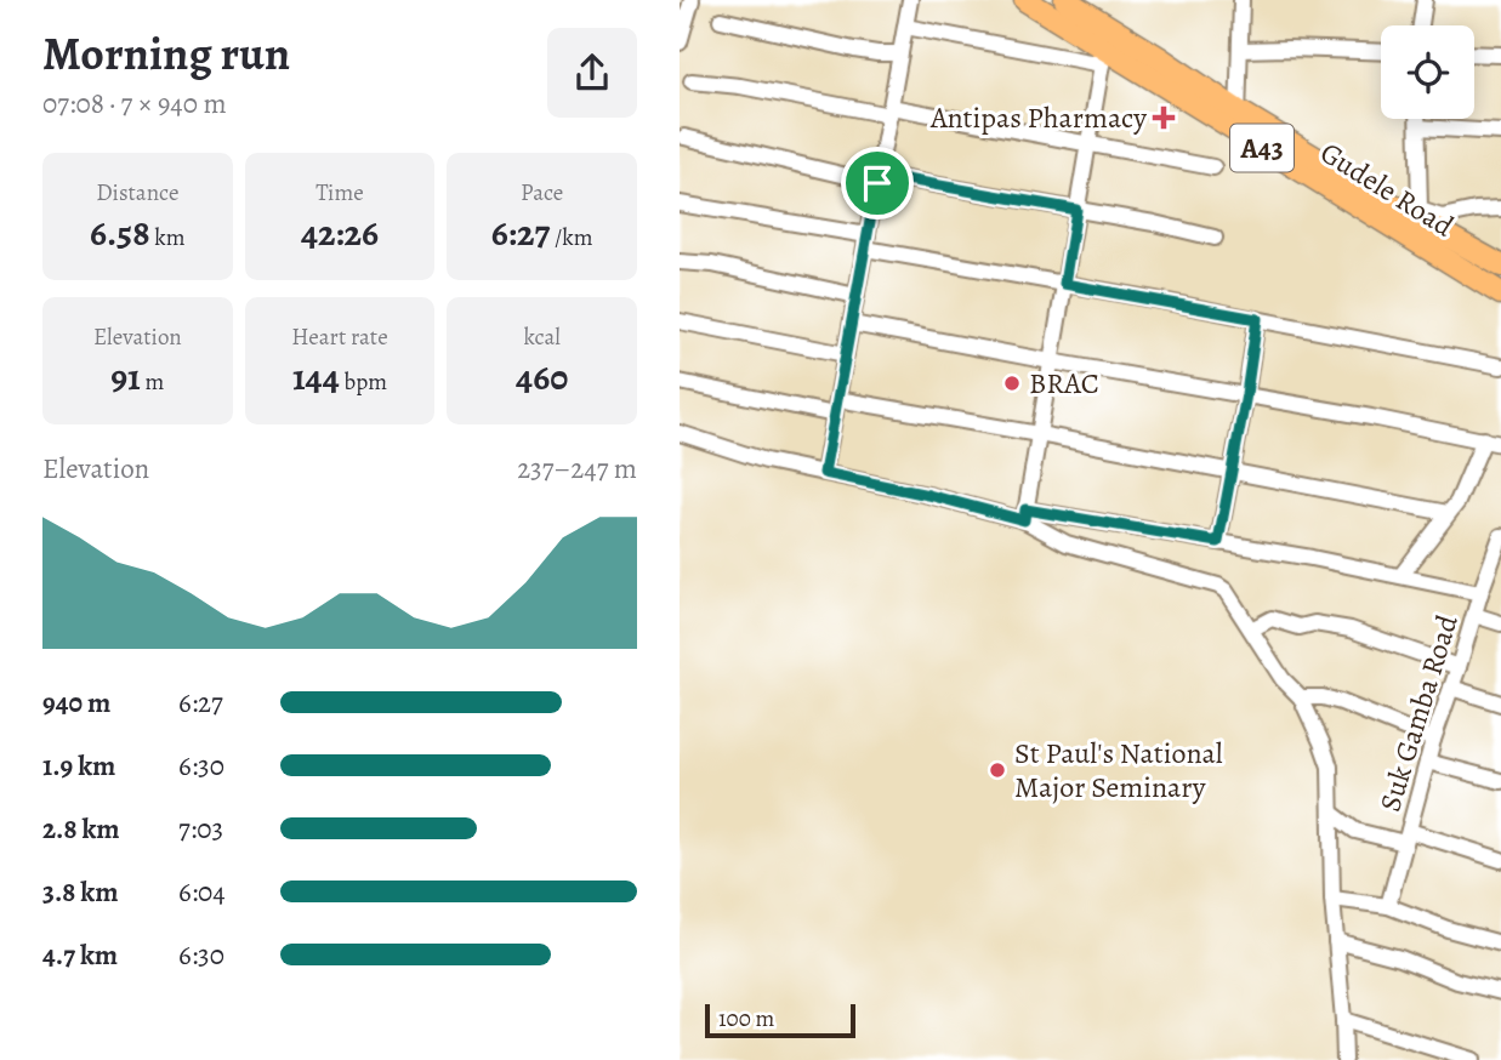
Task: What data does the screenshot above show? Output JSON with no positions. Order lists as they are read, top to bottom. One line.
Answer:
{"streets":{"highway":["A43","Gudele Road"],"street":["Suk Gamba Road"]},"places":{"health":["Antipas Pharmacy"],"other":["BRAC","St Paul's National Major Seminary"]},"scale_bar":"100 m","page":{"heading":["Morning run","07:08 · 7 × 940 m"],"stats":[["Distance","6.58 km"],["Time","42:26"],["Pace","6:27 /km"],["Elevation","91 m"],["Heart rate","144 bpm"],["kcal","460"]],"chart":["Elevation","237–247 m"],"list":[{"name":"940 m","note":"6:27"},{"name":"1.9 km","note":"6:30"},{"name":"2.8 km","note":"7:03"},{"name":"3.8 km","note":"6:04"},{"name":"4.7 km","note":"6:30"}],"scale":"100 m"}}
